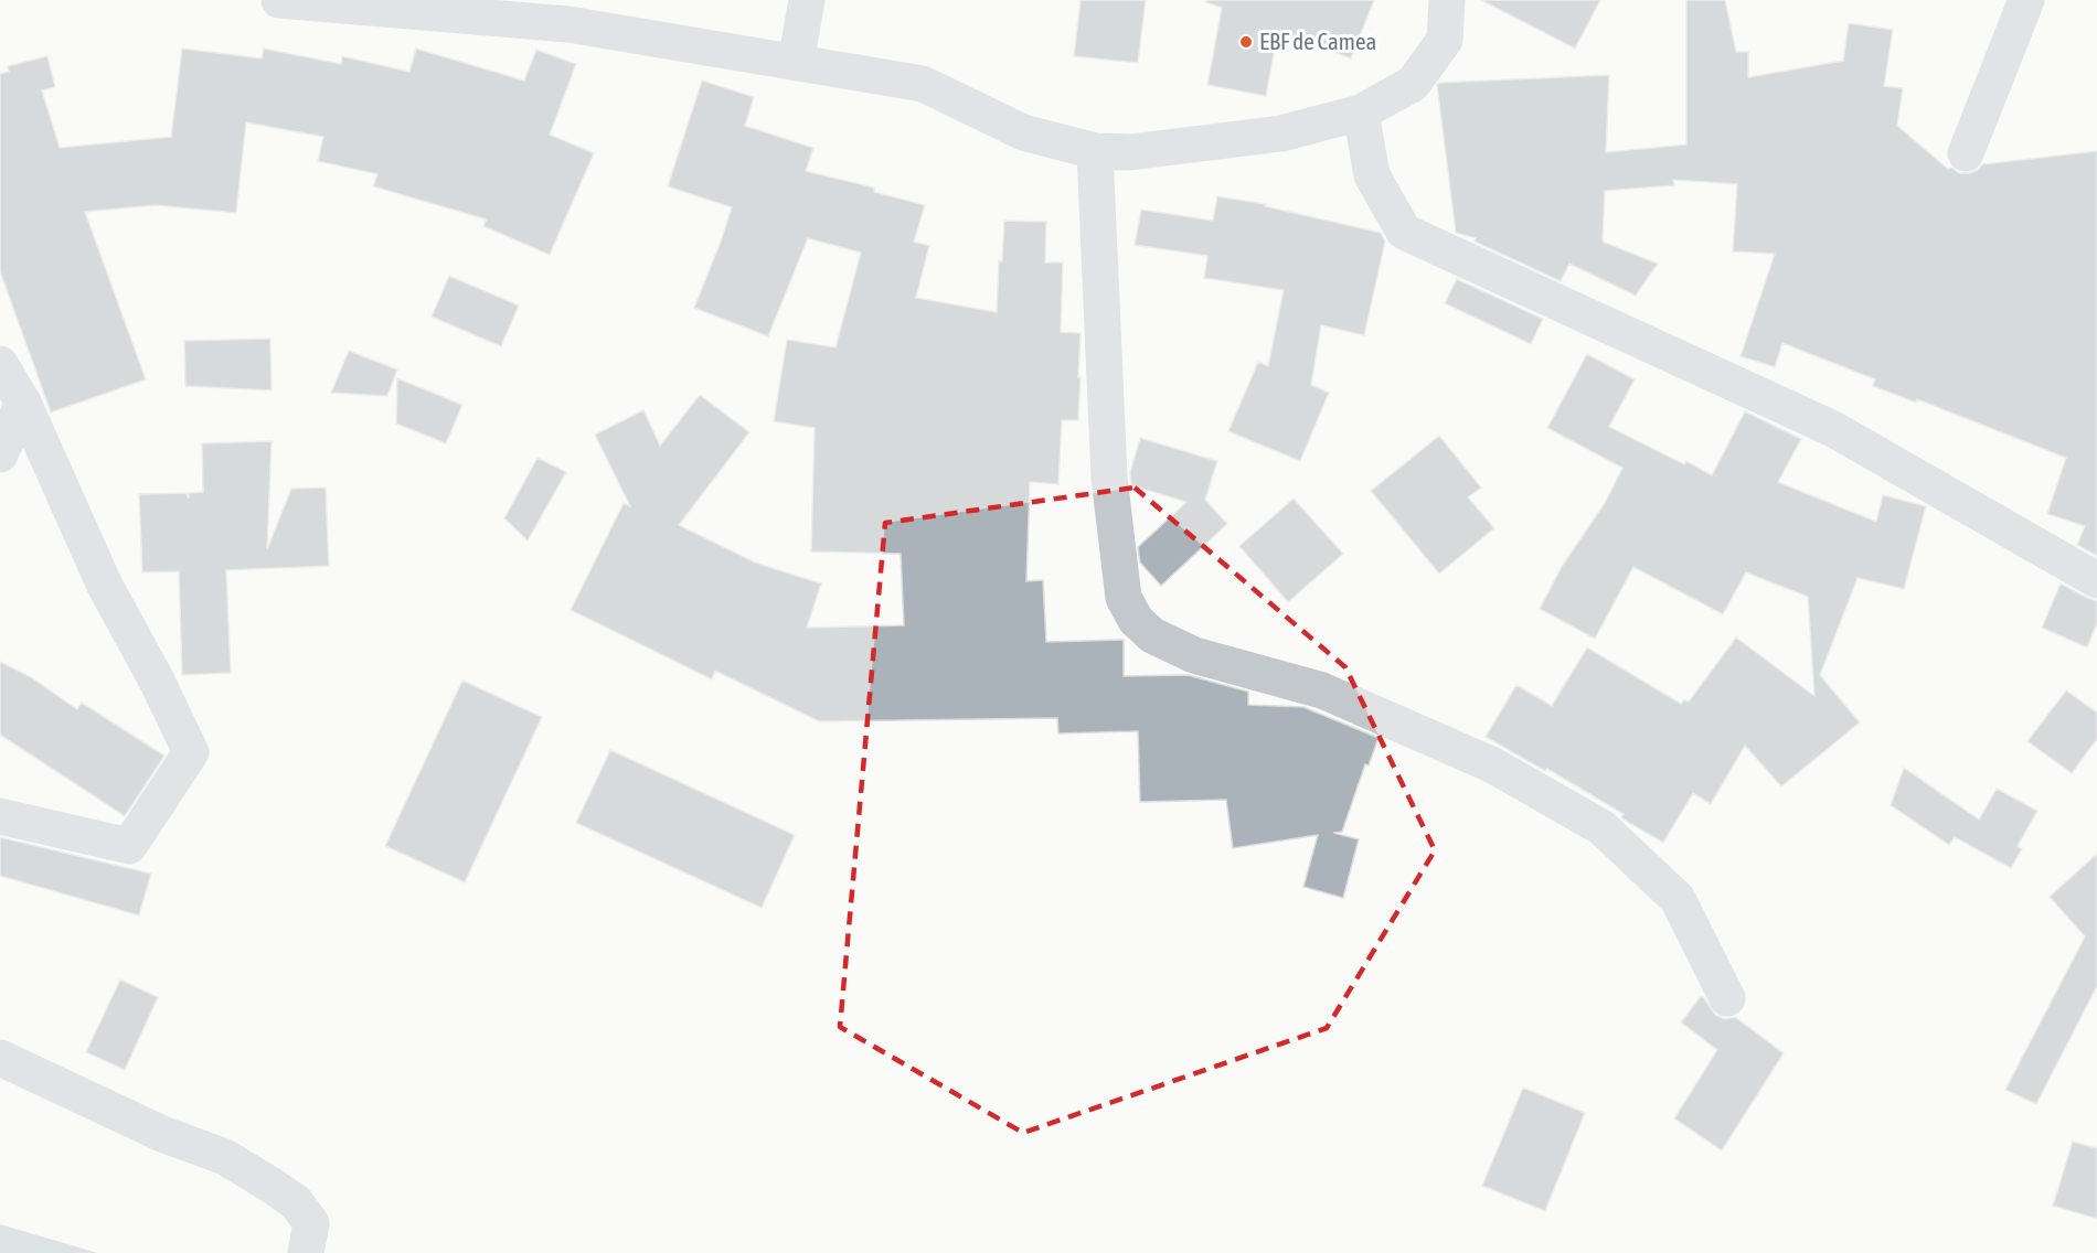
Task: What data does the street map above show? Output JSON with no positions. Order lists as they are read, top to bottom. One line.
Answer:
{"places":["EBF de Camea"]}
